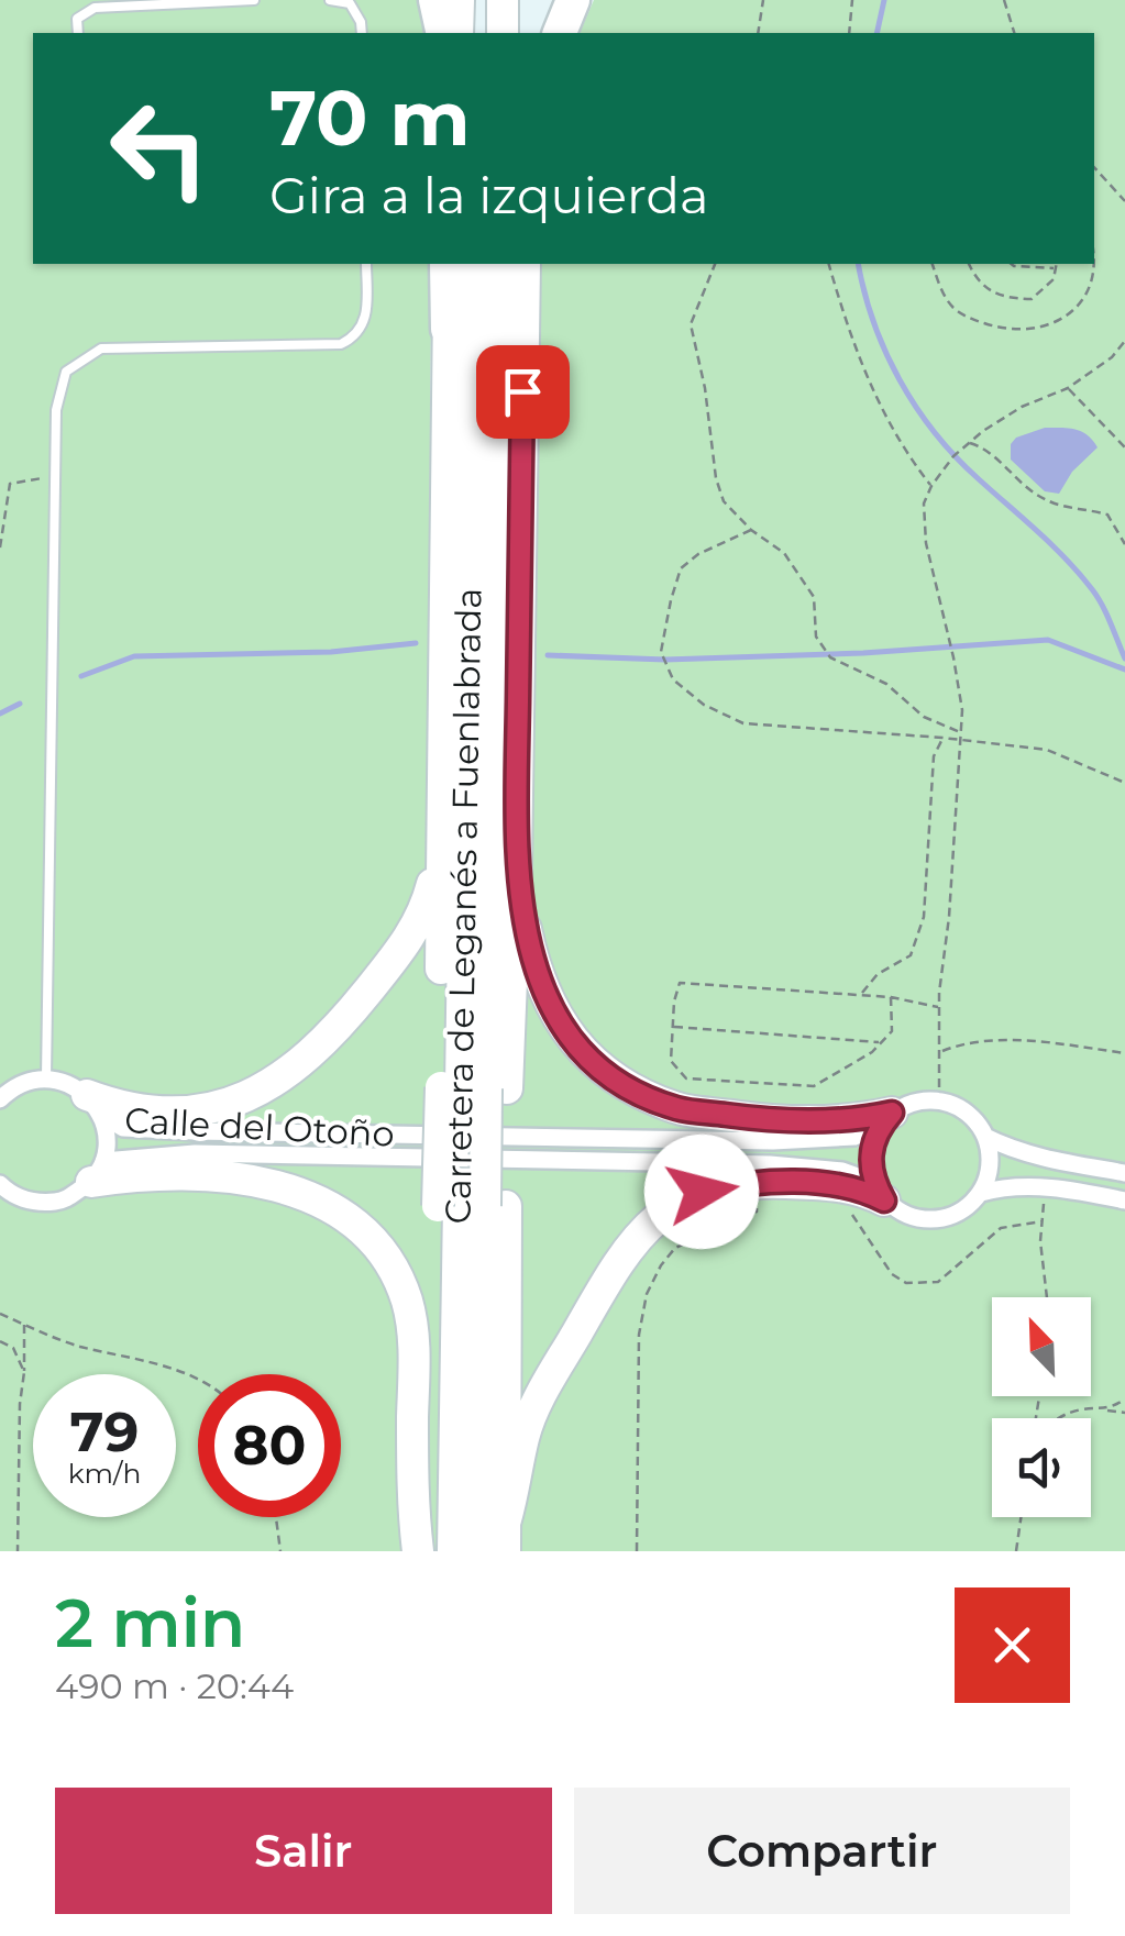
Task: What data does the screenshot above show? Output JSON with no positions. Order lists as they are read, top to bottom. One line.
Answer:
{"streets":{"highway":["Carretera de Leganés a Fuenlabrada"],"street":["Calle del Otoño"]},"north":"top left","page":{"turn":["70 m","Gira a la izquierda"],"speed":"79 km/h","limit":"80","heading":["2 min","490 m · 20:44"],"buttons":["Salir","Compartir"]}}
